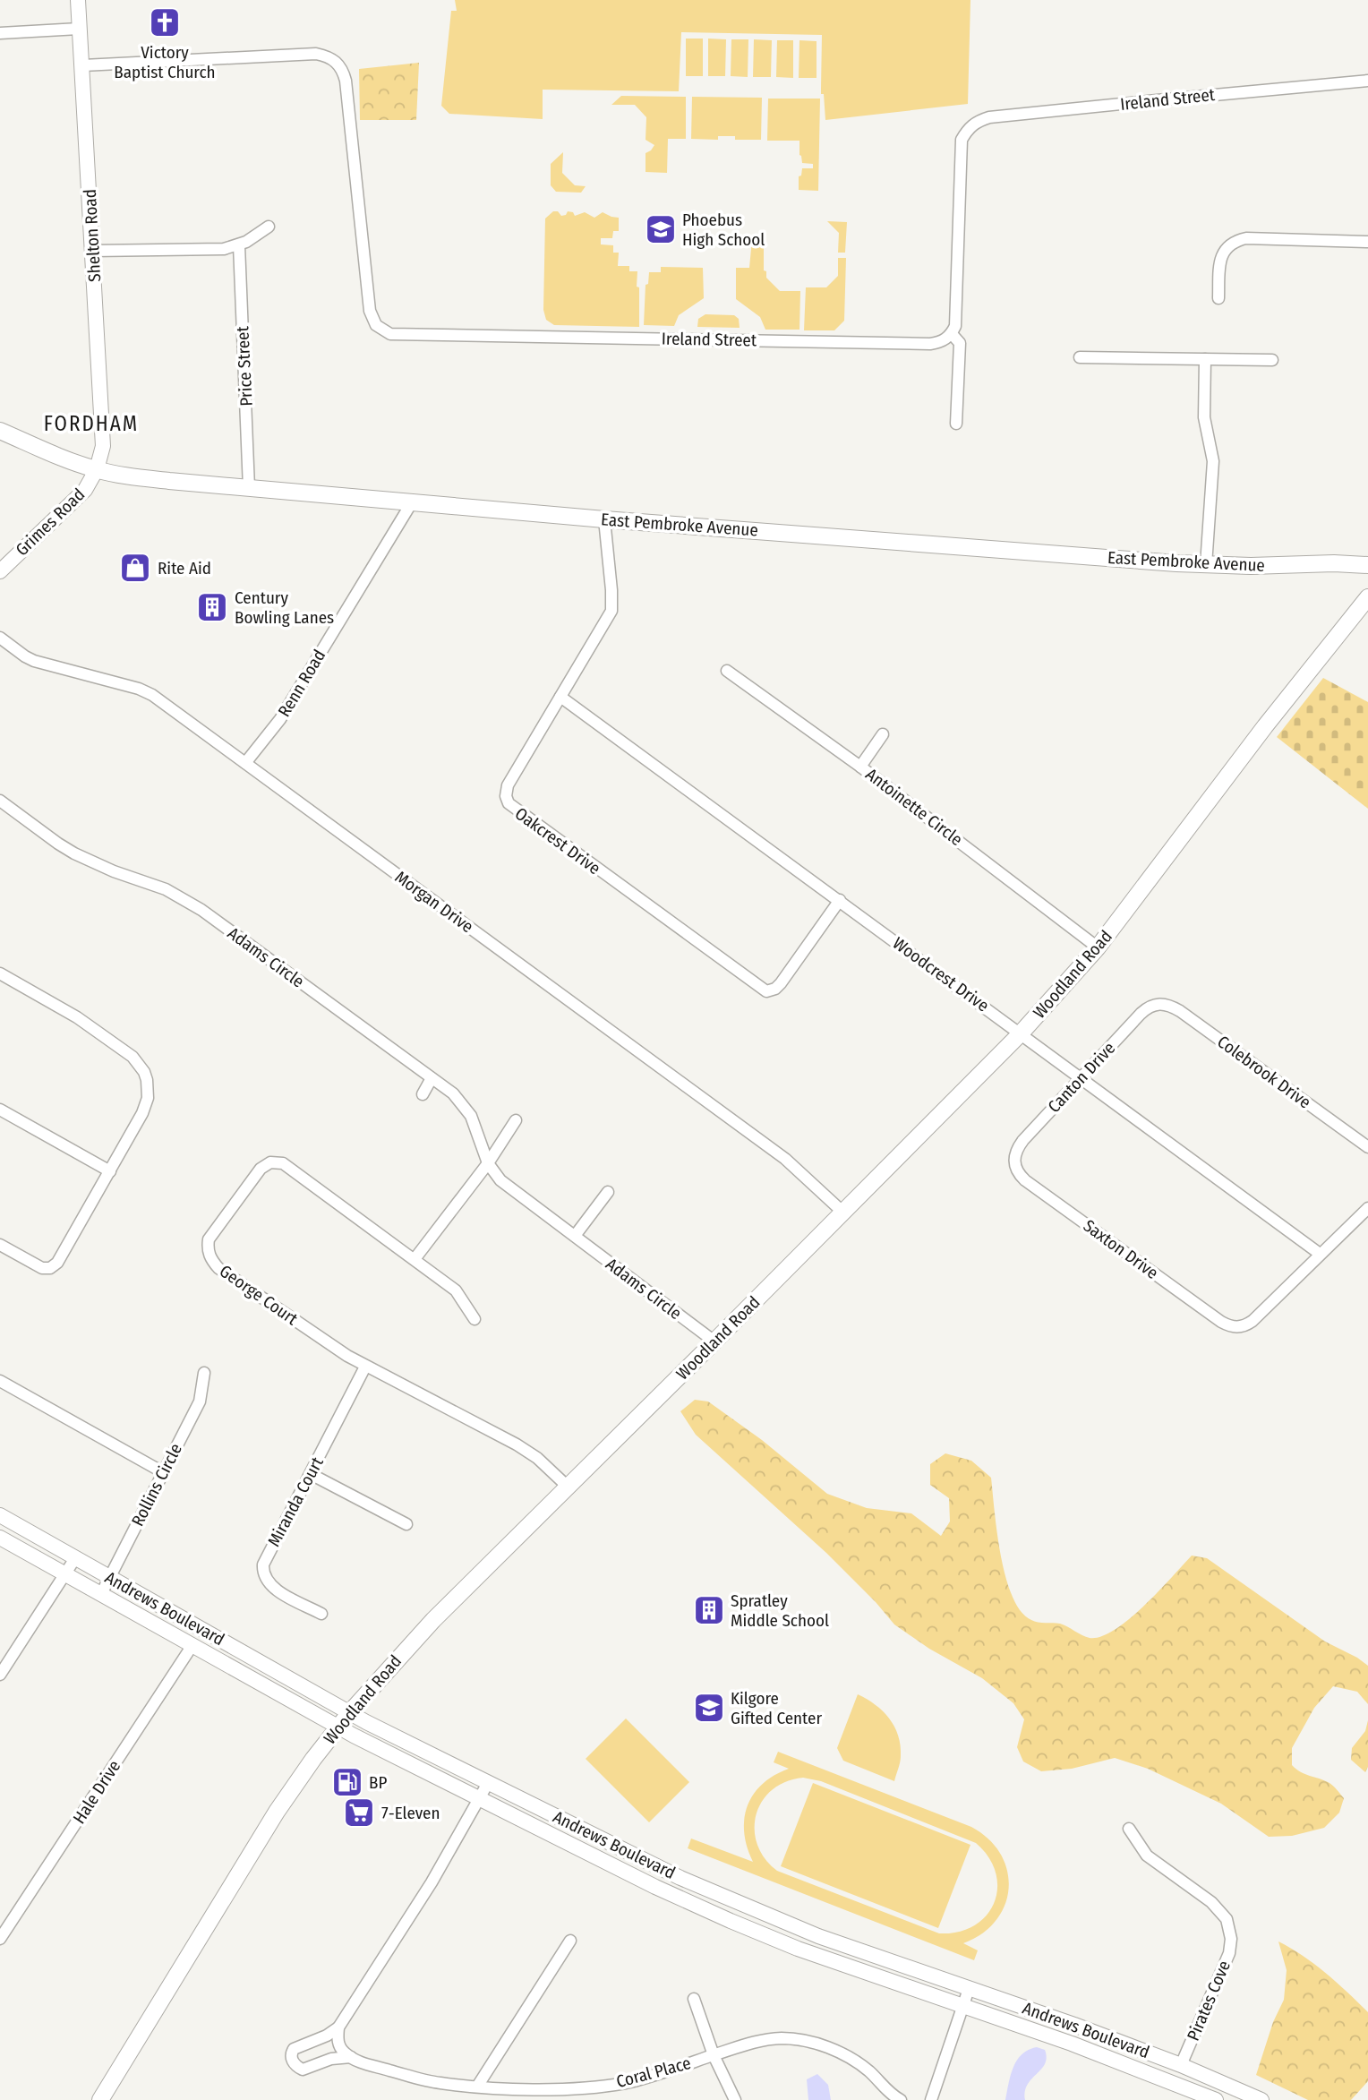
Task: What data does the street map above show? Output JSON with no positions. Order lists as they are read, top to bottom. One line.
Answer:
{"streets":{"main road":["East Pembroke Avenue","Woodland Road"],"street":["Ireland Street","Shelton Road","Price Street","Grimes Road","Renn Road","Antoinette Circle","Oakcrest Drive","Morgan Drive","Adams Circle","Woodcrest Drive","Colebrook Drive","Canton Drive","Saxton Drive","George Court","Rollins Circle","Miranda Court","Andrews Boulevard","Hale Drive","Pirates Cove","Coral Place"]},"crossings":[["Ireland Street","Shelton Road"],["Shelton Road","Grimes Road"],["Shelton Road","East Pembroke Avenue"],["Price Street","East Pembroke Avenue"],["Grimes Road","East Pembroke Avenue"],["East Pembroke Avenue","Renn Road"],["East Pembroke Avenue","Oakcrest Drive"],["Renn Road","Morgan Drive"],["Antoinette Circle","Woodland Road"],["Oakcrest Drive","Woodcrest Drive"],["Morgan Drive","Woodland Road"],["Adams Circle","Woodland Road"],["Woodcrest Drive","Woodland Road"],["Woodcrest Drive","Canton Drive"],["Woodcrest Drive","Saxton Drive"],["Woodland Road","George Court"],["Woodland Road","Andrews Boulevard"],["Colebrook Drive","Canton Drive"],["Canton Drive","Saxton Drive"],["George Court","Miranda Court"],["Rollins Circle","Andrews Boulevard"],["Andrews Boulevard","Hale Drive"],["Andrews Boulevard","Pirates Cove"]],"districts":["FORDHAM"],"places":{"church":["Victory Baptist Church"],"school or university":["Phoebus High School","Kilgore Gifted Center"],"shop":["Rite Aid"],"building":["Century Bowling Lanes","Spratley Middle School"],"fuel station":["BP"],"supermarket":["7-Eleven"]}}
